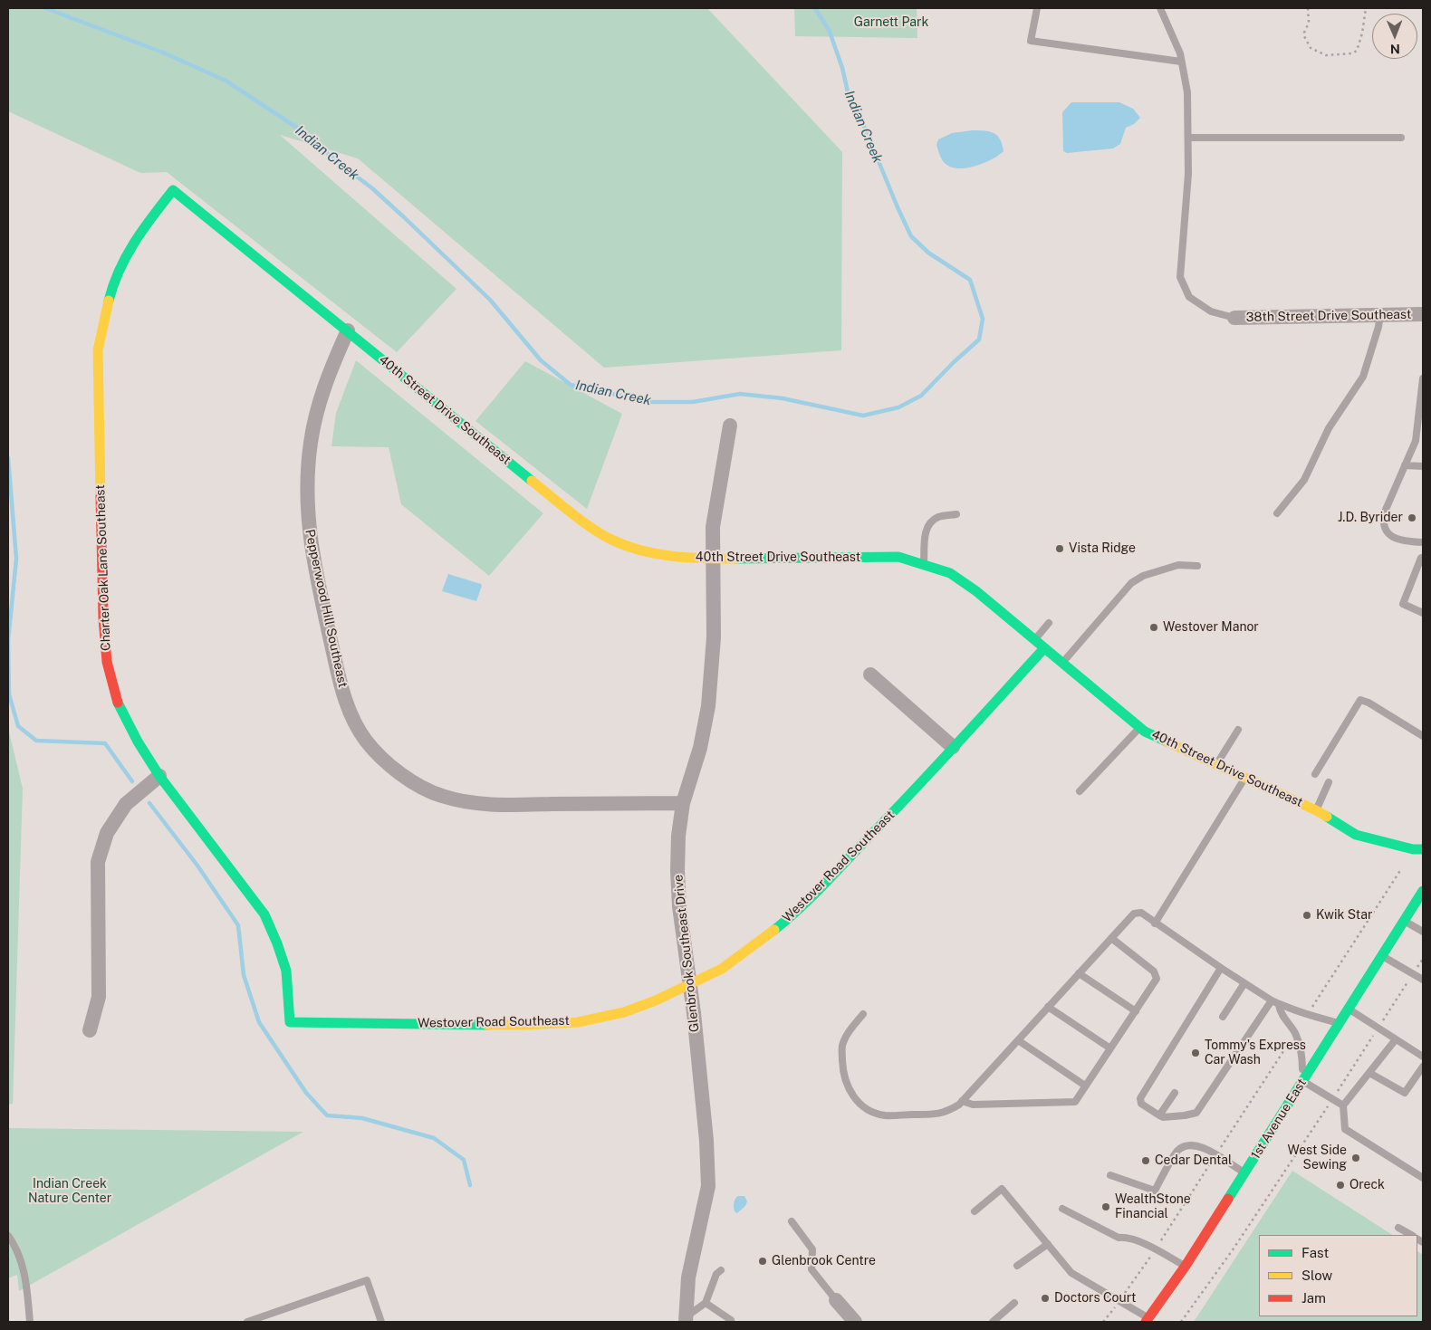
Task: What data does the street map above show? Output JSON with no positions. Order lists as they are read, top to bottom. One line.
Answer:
{"streets":{"street":["38th Street Drive Southeast","40th Street Drive Southeast","Charter Oak Lane Southeast","Pepperwood Hill Southeast","Westover Road Southeast","Glenbrook Southeast Drive","1st Avenue East"]},"crossings":[["40th Street Drive Southeast","Charter Oak Lane Southeast"],["40th Street Drive Southeast","Pepperwood Hill Southeast"],["40th Street Drive Southeast","Westover Road Southeast"],["40th Street Drive Southeast","Glenbrook Southeast Drive"],["Charter Oak Lane Southeast","Westover Road Southeast"],["Pepperwood Hill Southeast","Glenbrook Southeast Drive"],["Westover Road Southeast","Glenbrook Southeast Drive"]],"water":["Indian Creek"],"parks":["Garnett Park","Indian Creek Nature Center"],"places":["J.D. Byrider","Vista Ridge","Westover Manor","Kwik Star","Tommy's Express Car Wash","West Side Sewing","Cedar Dental","Oreck","WealthStone Financial","Glenbrook Centre","Doctors Court"],"legend":["Fast","Slow","Jam"],"north":"bottom"}
